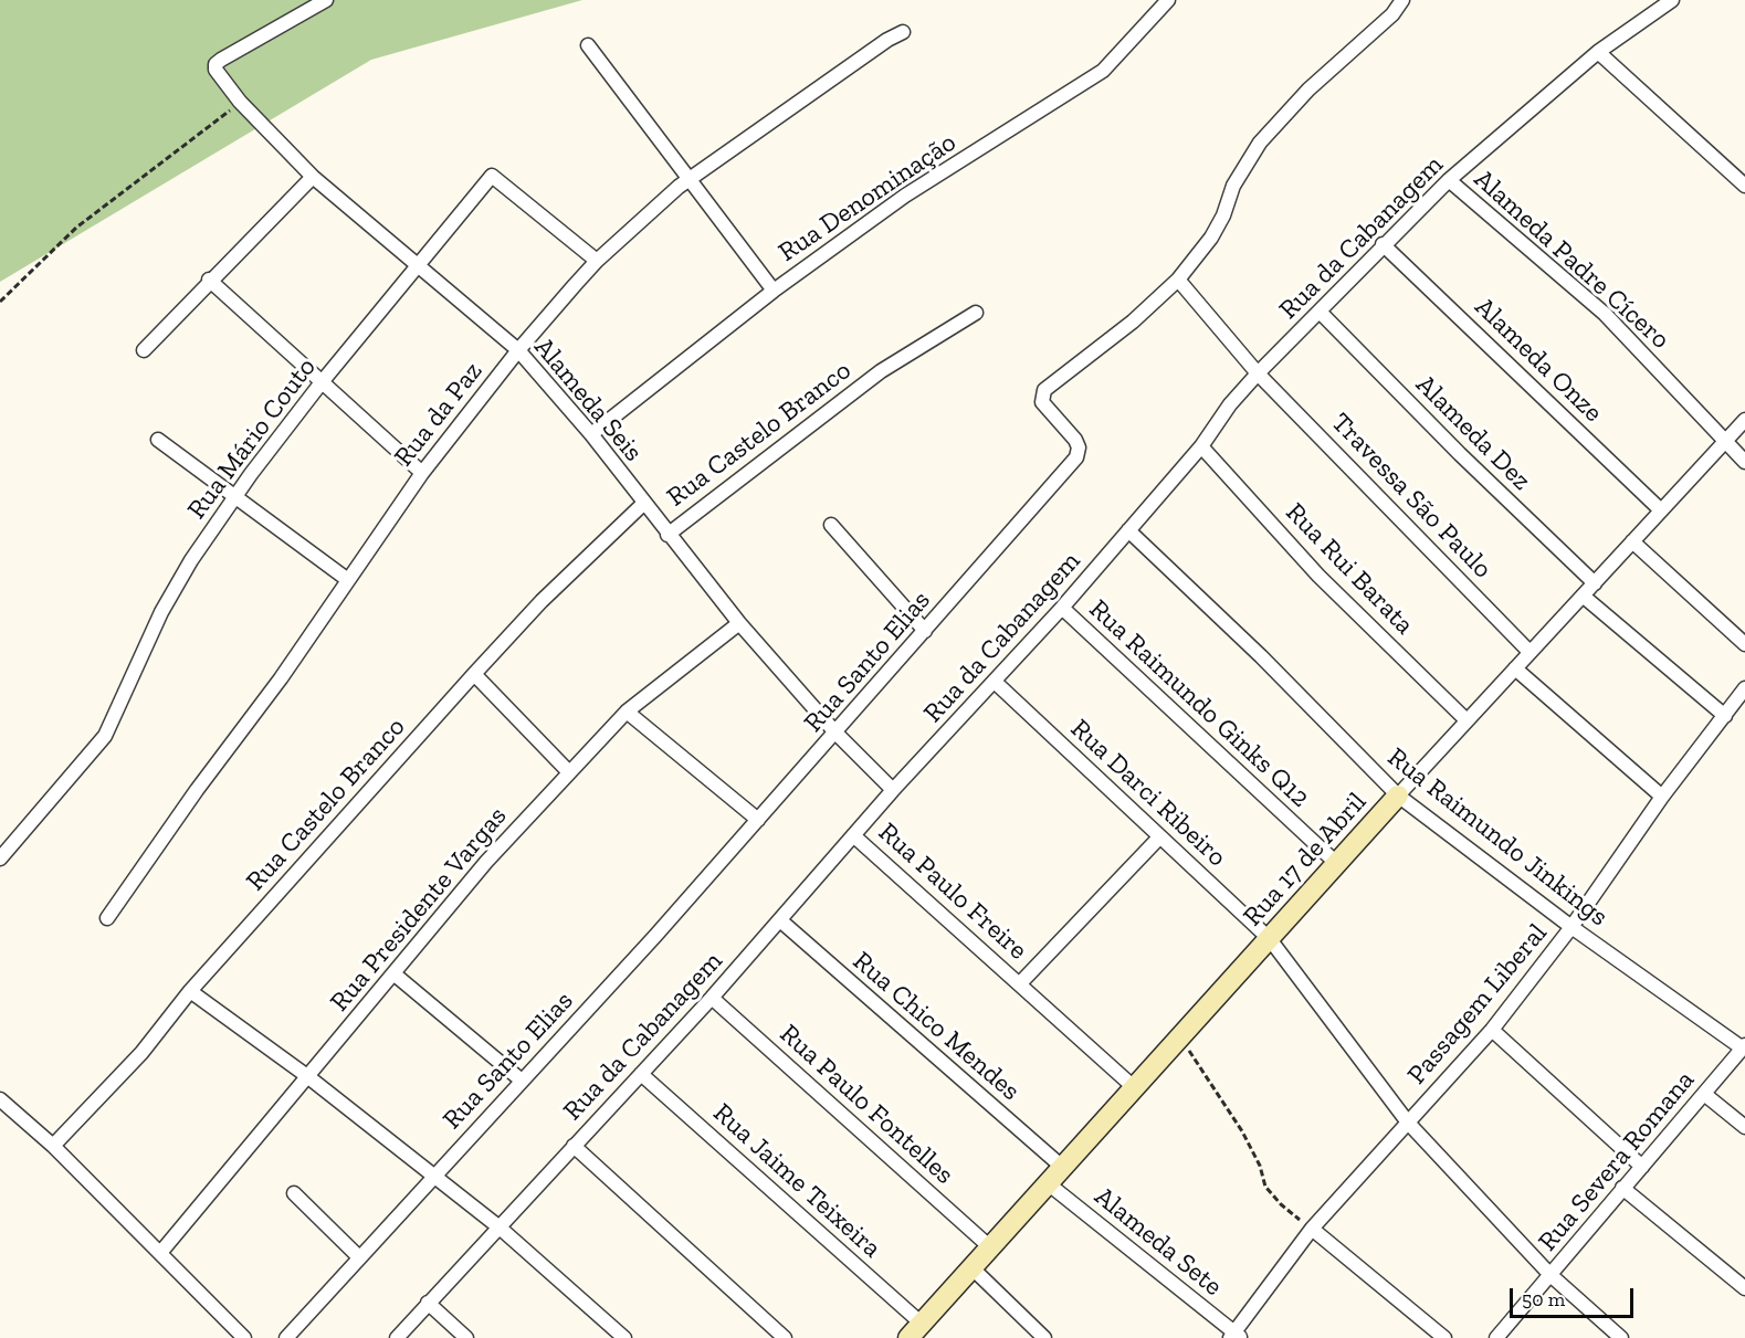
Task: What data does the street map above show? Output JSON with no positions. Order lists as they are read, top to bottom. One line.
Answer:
{"streets":{"street":["Rua Denominação","Rua da Cabanagem","Alameda Padre Cícero","Alameda Onze","Alameda Seis","Rua da Paz","Alameda Dez","Rua Castelo Branco","Rua Mário Couto","Travessa São Paulo","Rua Rui Barata","Rua Santo Elias","Rua Raimundo Ginks Q12","Rua Darci Ribeiro","Rua Raimundo Jinkings","Rua 17 de Abril","Rua Paulo Freire","Rua Presidente Vargas","Passagem Liberal","Rua Chico Mendes","Rua Paulo Fontelles","Rua Severa Romana","Rua Jaime Teixeira","Alameda Sete"]},"crossings":[["Rua Denominação","Alameda Seis"],["Rua da Cabanagem","Alameda Padre Cícero"],["Rua da Cabanagem","Alameda Onze"],["Rua da Cabanagem","Alameda Seis"],["Rua da Cabanagem","Alameda Dez"],["Rua da Cabanagem","Travessa São Paulo"],["Rua da Cabanagem","Rua Rui Barata"],["Rua da Cabanagem","Rua Raimundo Ginks Q12"],["Rua da Cabanagem","Rua Darci Ribeiro"],["Rua da Cabanagem","Rua Raimundo Jinkings"],["Rua da Cabanagem","Rua Paulo Freire"],["Rua da Cabanagem","Rua Chico Mendes"],["Rua da Cabanagem","Rua Paulo Fontelles"],["Rua da Cabanagem","Rua Jaime Teixeira"],["Alameda Padre Cícero","Rua 17 de Abril"],["Alameda Onze","Rua 17 de Abril"],["Alameda Seis","Rua da Paz"],["Alameda Seis","Rua Castelo Branco"],["Alameda Seis","Rua Mário Couto"],["Alameda Seis","Rua Santo Elias"],["Alameda Seis","Rua Presidente Vargas"],["Rua da Paz","Rua Mário Couto"],["Alameda Dez","Rua 17 de Abril"],["Travessa São Paulo","Rua Santo Elias"],["Travessa São Paulo","Rua 17 de Abril"],["Rua Rui Barata","Rua 17 de Abril"],["Rua Raimundo Ginks Q12","Rua 17 de Abril"],["Rua Darci Ribeiro","Rua 17 de Abril"],["Rua Darci Ribeiro","Rua Paulo Freire"],["Rua Raimundo Jinkings","Rua 17 de Abril"],["Rua Raimundo Jinkings","Passagem Liberal"],["Rua Raimundo Jinkings","Rua Severa Romana"],["Rua 17 de Abril","Rua Paulo Freire"],["Rua 17 de Abril","Rua Chico Mendes"],["Rua 17 de Abril","Rua Paulo Fontelles"],["Rua 17 de Abril","Rua Jaime Teixeira"],["Rua 17 de Abril","Alameda Sete"],["Passagem Liberal","Alameda Sete"]],"scale_bar":"50 m"}
